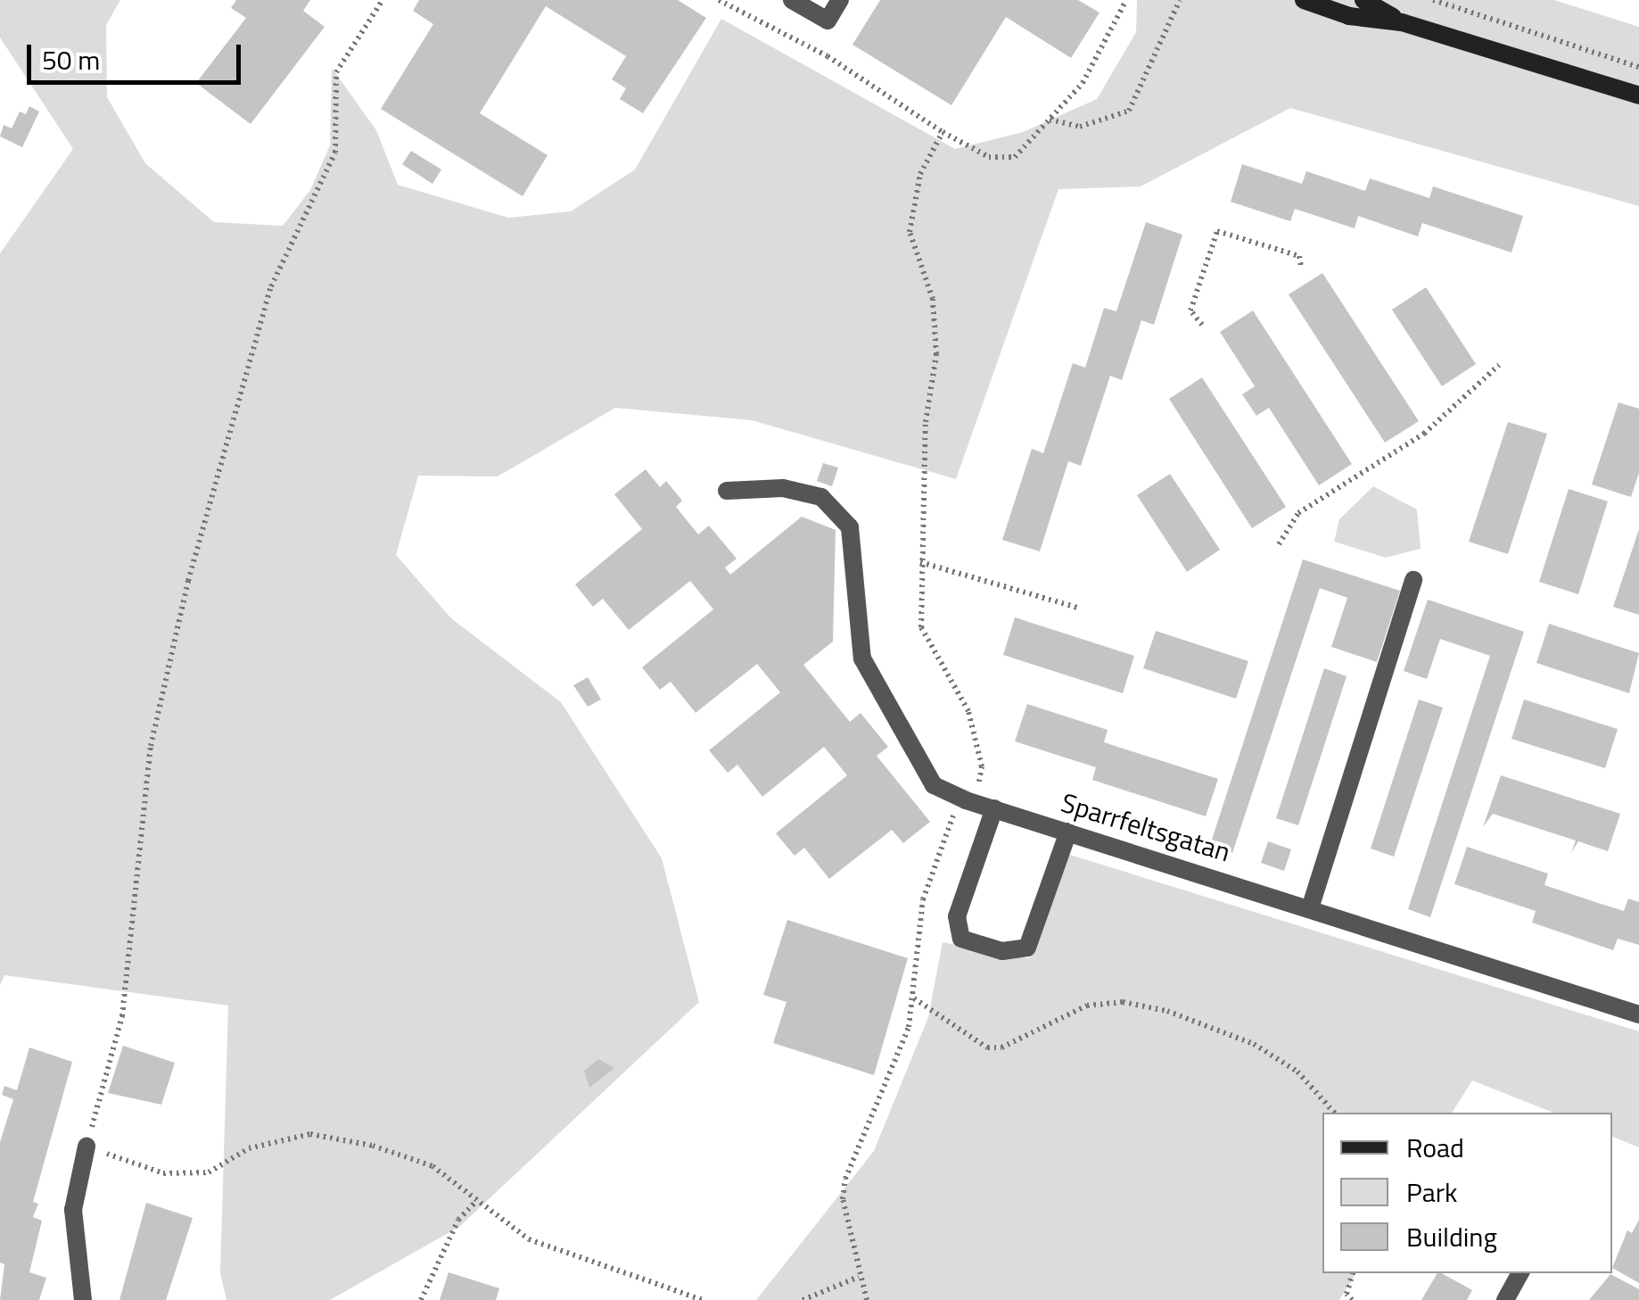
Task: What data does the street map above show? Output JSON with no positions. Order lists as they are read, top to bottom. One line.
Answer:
{"streets":{"street":["Sparrfeltsgatan"]},"legend":["Road","Park","Building"],"scale_bar":"50 m"}
